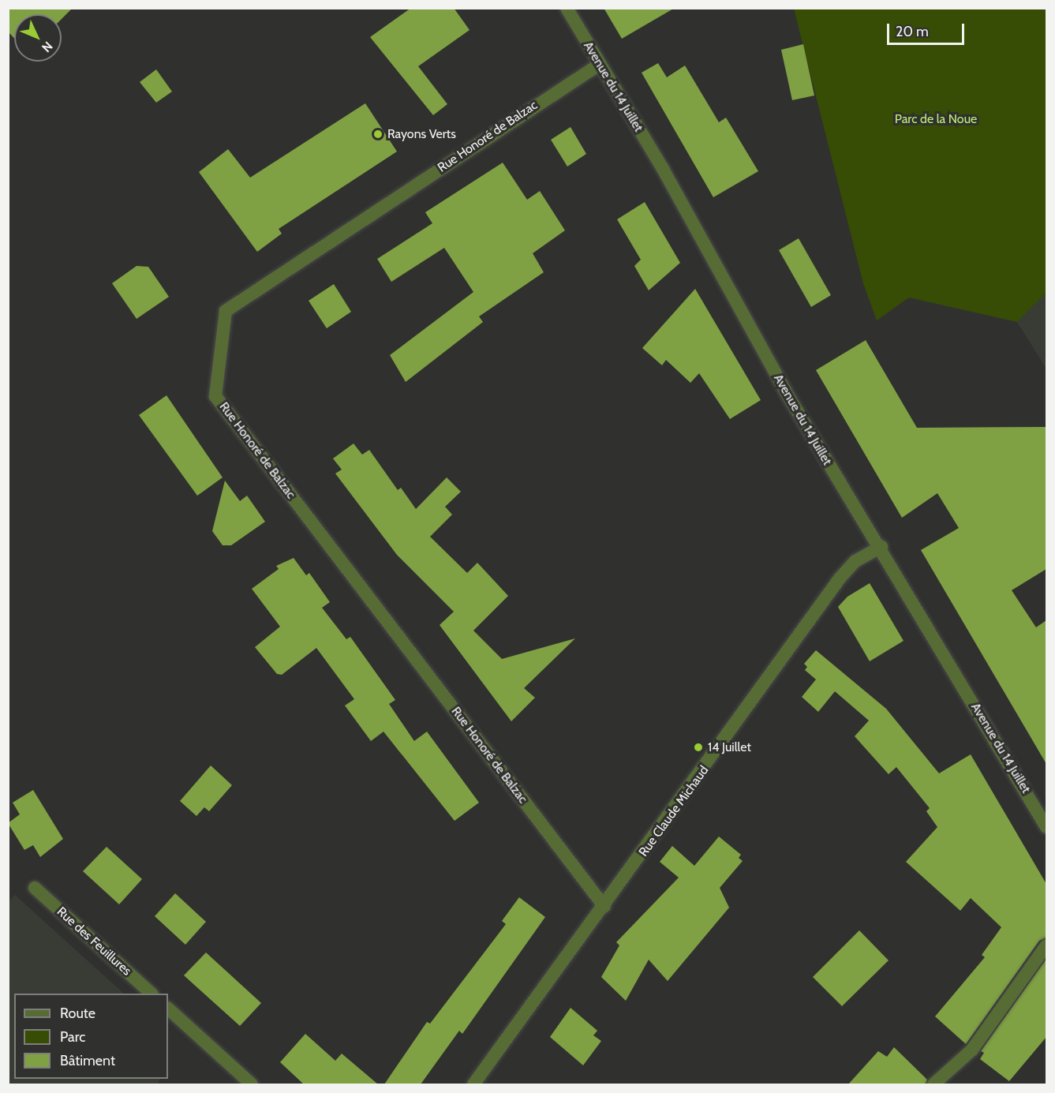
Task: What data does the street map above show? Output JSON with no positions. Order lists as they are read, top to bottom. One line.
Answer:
{"streets":{"street":["Avenue du 14 Juillet","Rue Honoré de Balzac","Rue Claude Michaud","Rue des Feuillures"]},"crossings":[["Avenue du 14 Juillet","Rue Honoré de Balzac"],["Avenue du 14 Juillet","Rue Claude Michaud"],["Rue Honoré de Balzac","Rue Claude Michaud"]],"parks":["Parc de la Noue"],"places":["Rayons Verts","14 Juillet"],"legend":["Route","Parc","Bâtiment"],"scale_bar":"20 m","north":"bottom right"}
